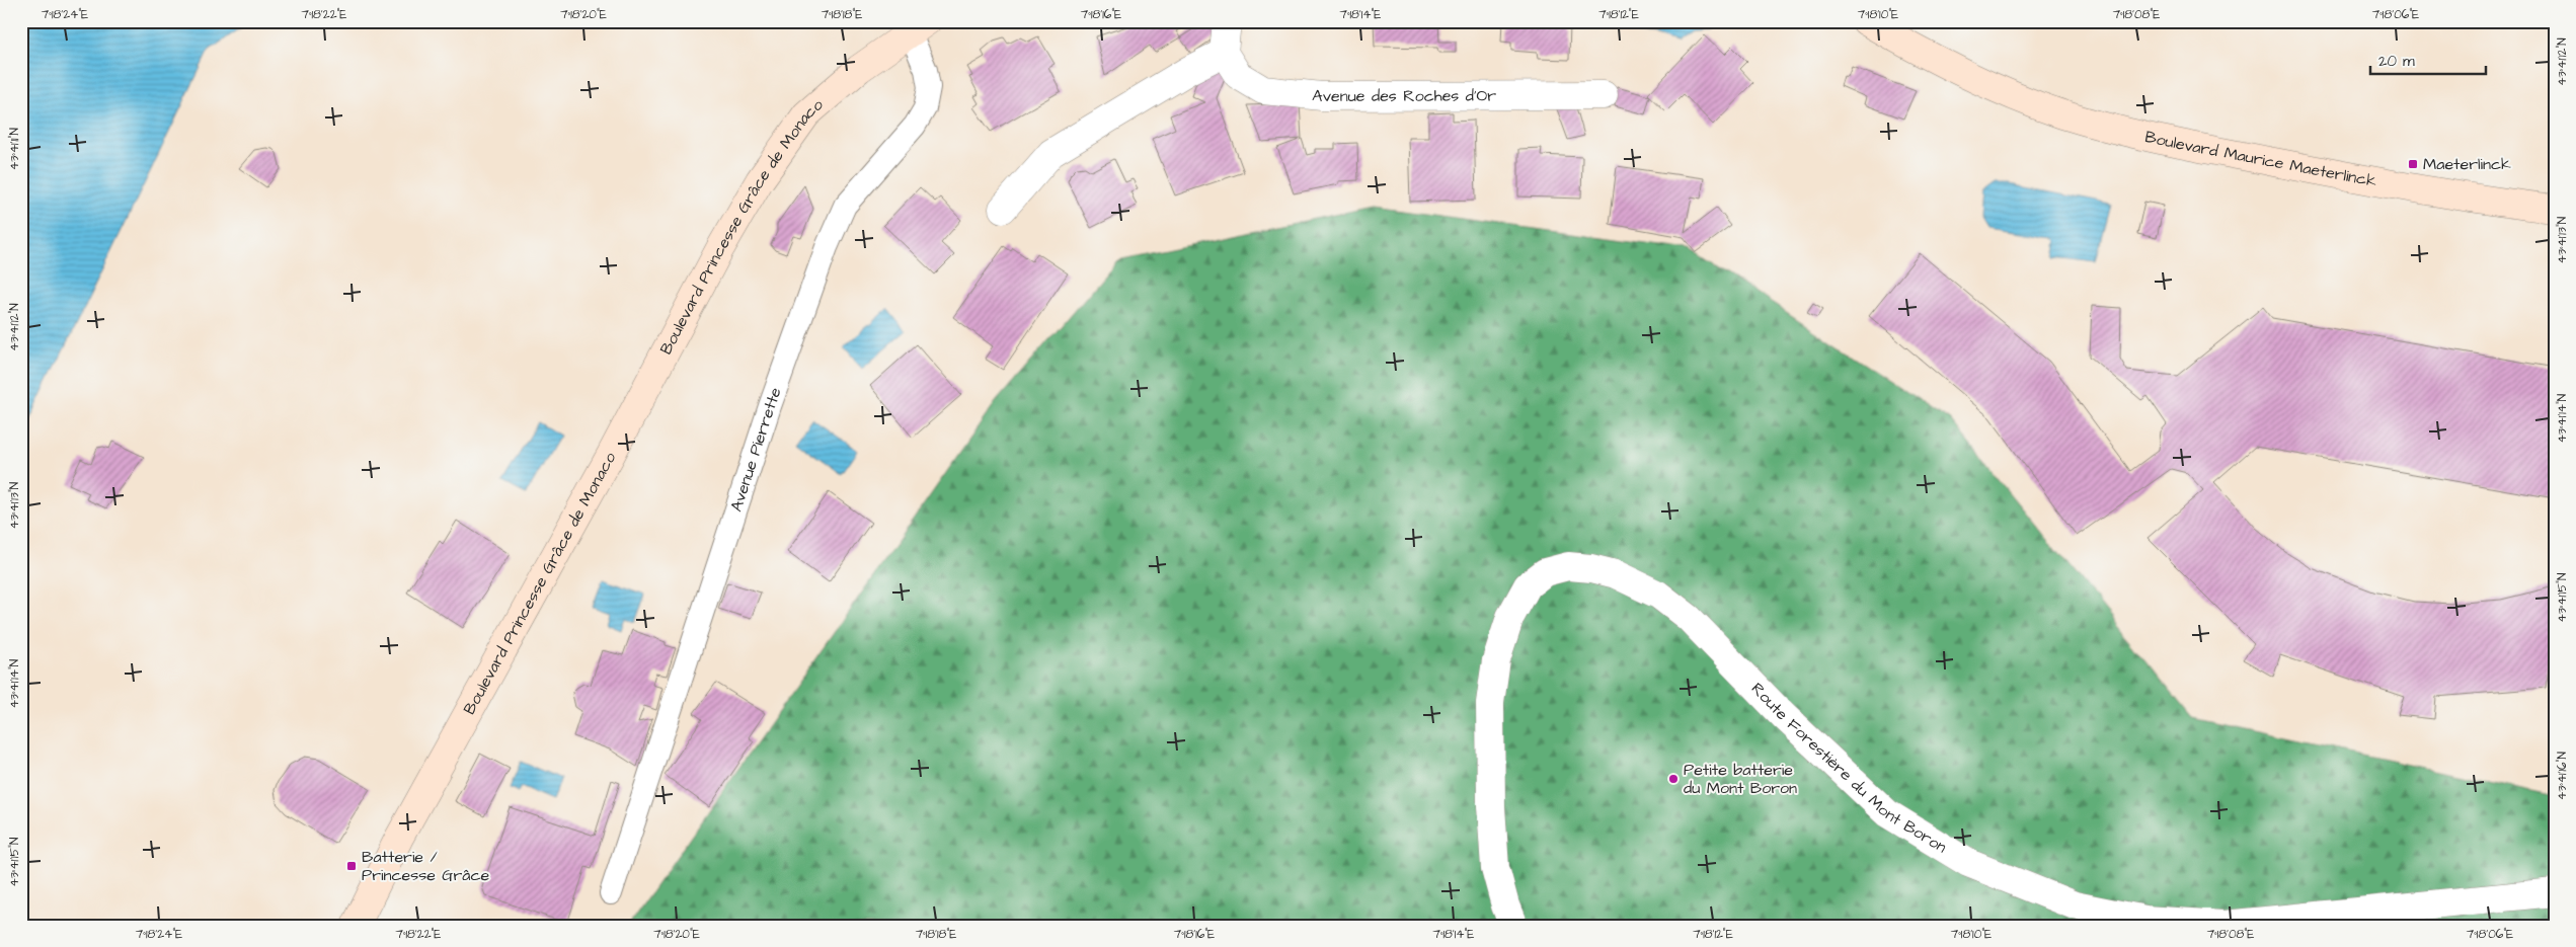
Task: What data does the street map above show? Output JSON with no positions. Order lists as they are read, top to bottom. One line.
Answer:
{"streets":{"main road":["Boulevard Maurice Maeterlinck","Boulevard Princesse Grâce de Monaco"],"street":["Avenue des Roches d'Or","Route Forestière du Mont Boron"],"lane":["Avenue Pierrette"]},"crossings":[["Boulevard Princesse Grâce de Monaco","Avenue Pierrette"]],"places":{"transit":["Maeterlinck","Batterie / Princesse Grâce"],"other":["Petite batterie du Mont Boron"]},"scale_bar":"20 m","coordinates":["7°18'24\"E","7°18'22\"E","7°18'20\"E","7°18'18\"E","7°18'16\"E","7°18'14\"E","7°18'12\"E","7°18'10\"E","7°18'08\"E","7°18'06\"E","43°41'12\"N","43°41'11\"N","43°41'13\"N","43°41'14\"N","43°41'15\"N","43°41'16\"N"]}
